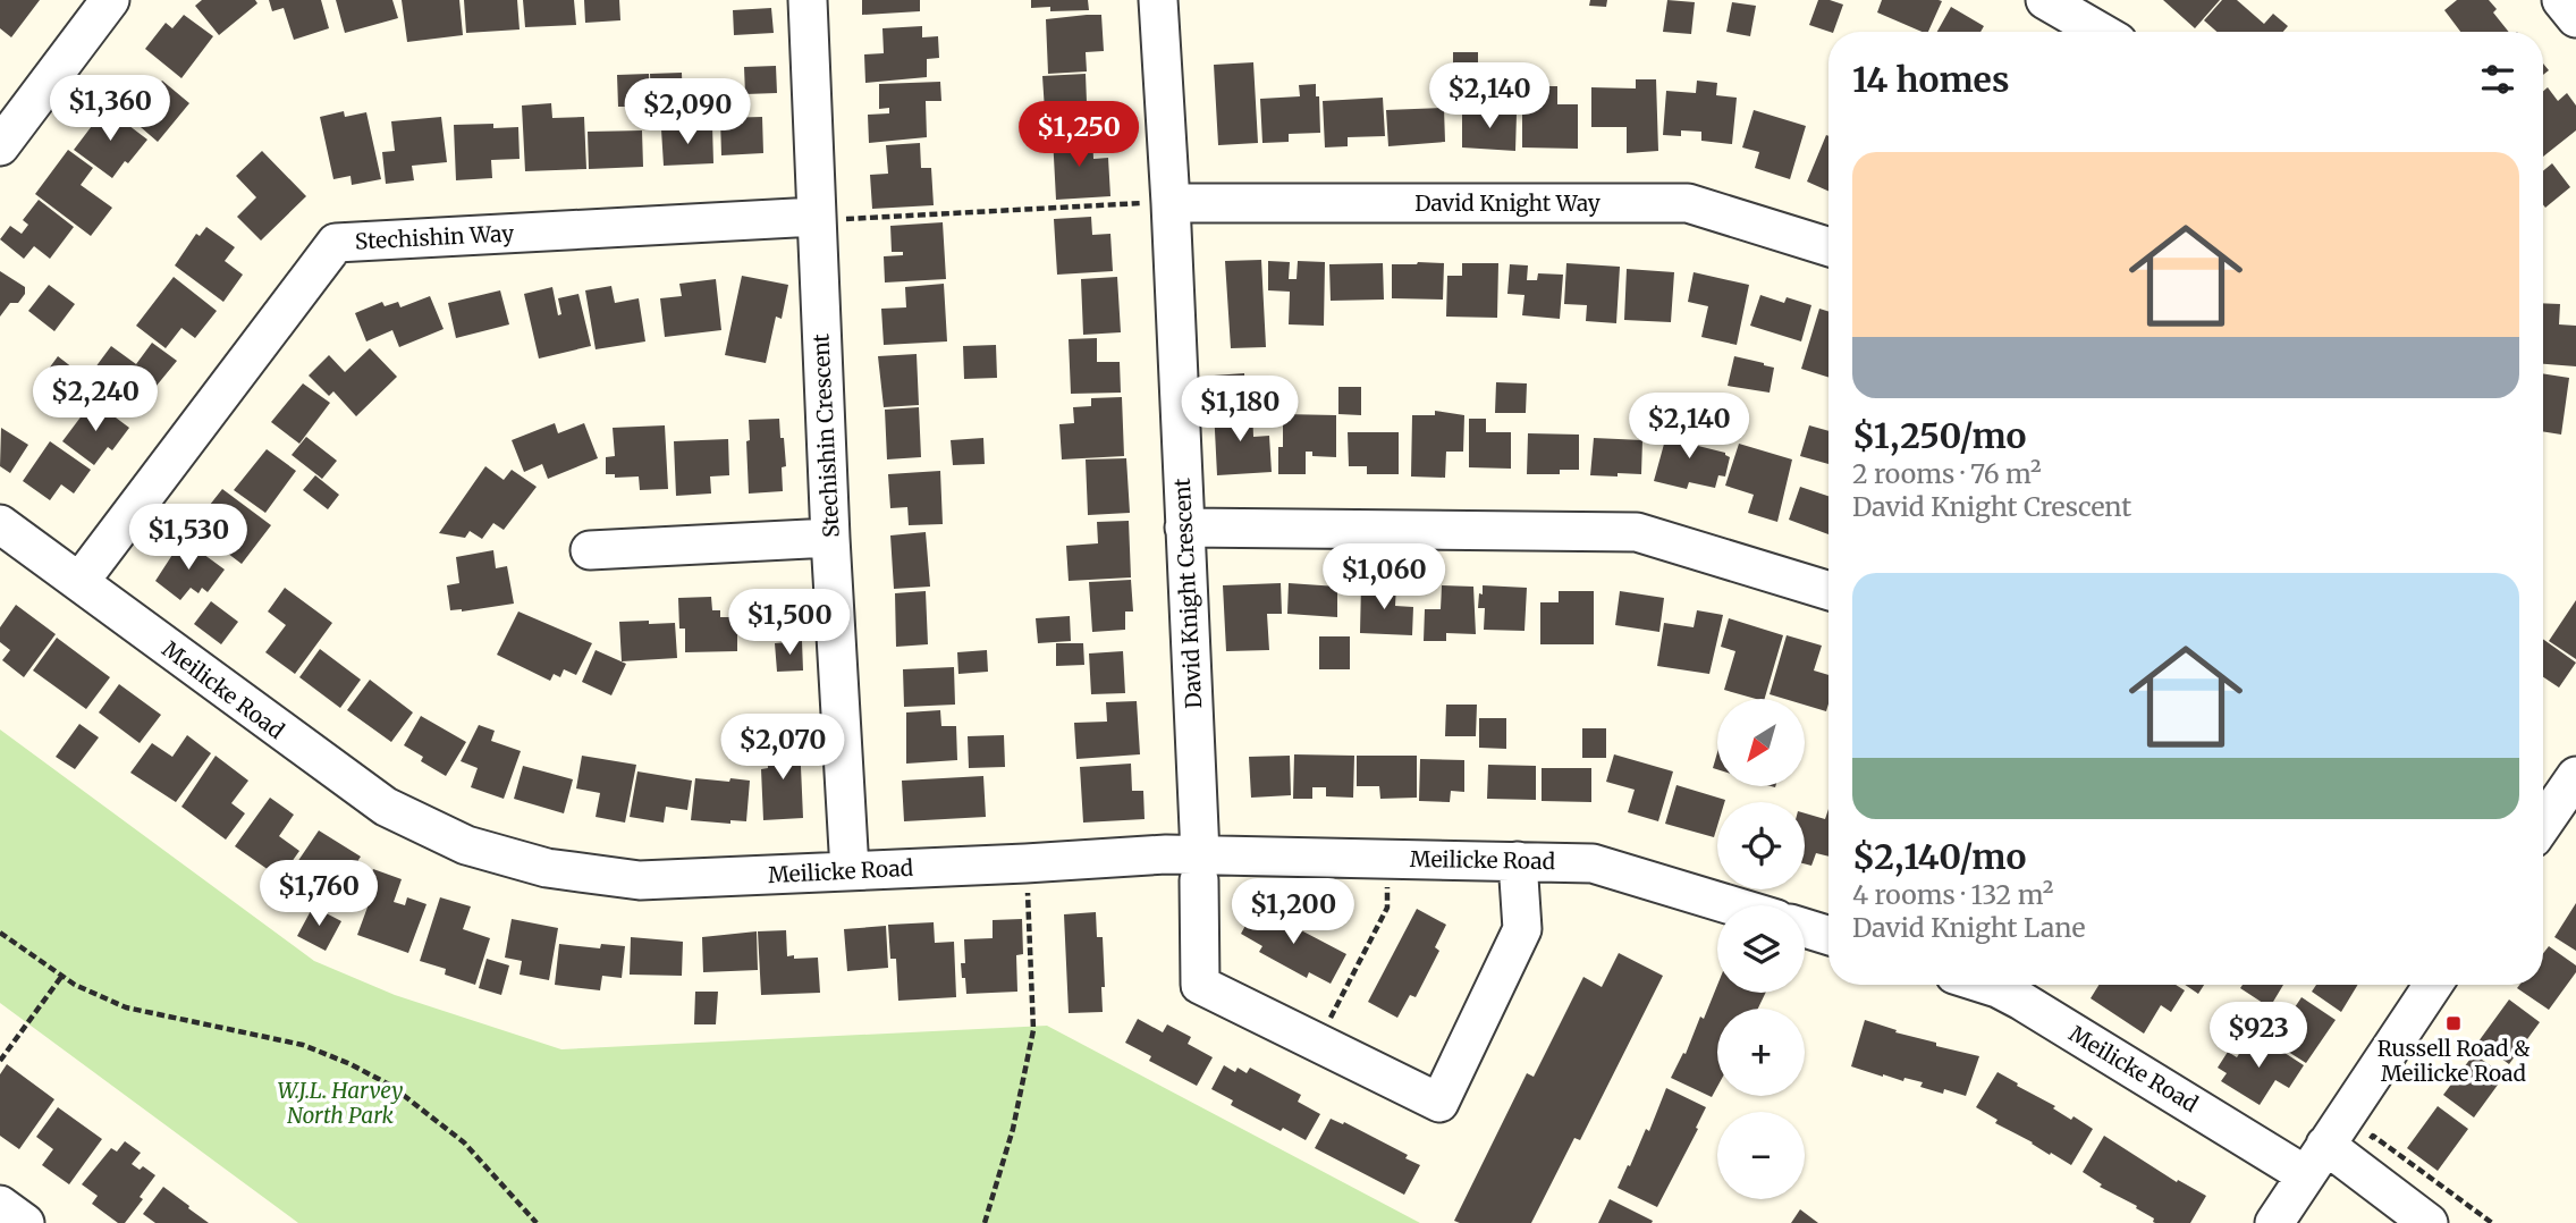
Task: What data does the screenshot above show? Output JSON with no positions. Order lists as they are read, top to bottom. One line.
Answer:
{"streets":{"street":["David Knight Way","Stechishin Way","Stechishin Crescent","David Knight Crescent","Meilicke Road"]},"crossings":[["David Knight Way","David Knight Crescent"],["Stechishin Way","Stechishin Crescent"],["Stechishin Way","Meilicke Road"],["Stechishin Crescent","Meilicke Road"],["David Knight Crescent","Meilicke Road"]],"parks":["W.J.L. Harvey North Park"],"places":{"transit":["Russell Road & Meilicke Road"]},"north":"bottom left","page":{"heading":"14 homes","price":["$2,140","$1,360","$2,090","$1,250","$2,240","$1,180","$2,140","$1,530","$1,060","$1,500","$2,070","$1,760","$1,200","$923"],"list":[{"name":"$1,250/mo","note":"2 rooms · 76 m² · David Knight Crescent"},{"name":"$2,140/mo","note":"4 rooms · 132 m² · David Knight Lane"}],"map_buttons":["+","−"]}}
